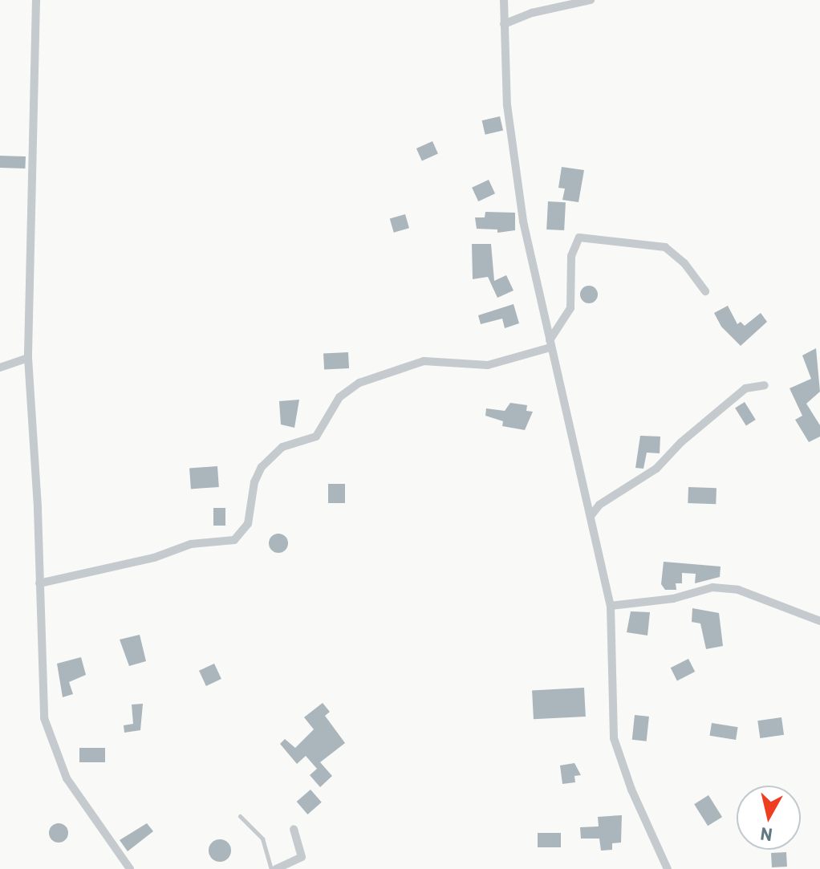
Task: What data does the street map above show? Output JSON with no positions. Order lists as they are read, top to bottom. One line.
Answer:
{"north":"bottom"}
